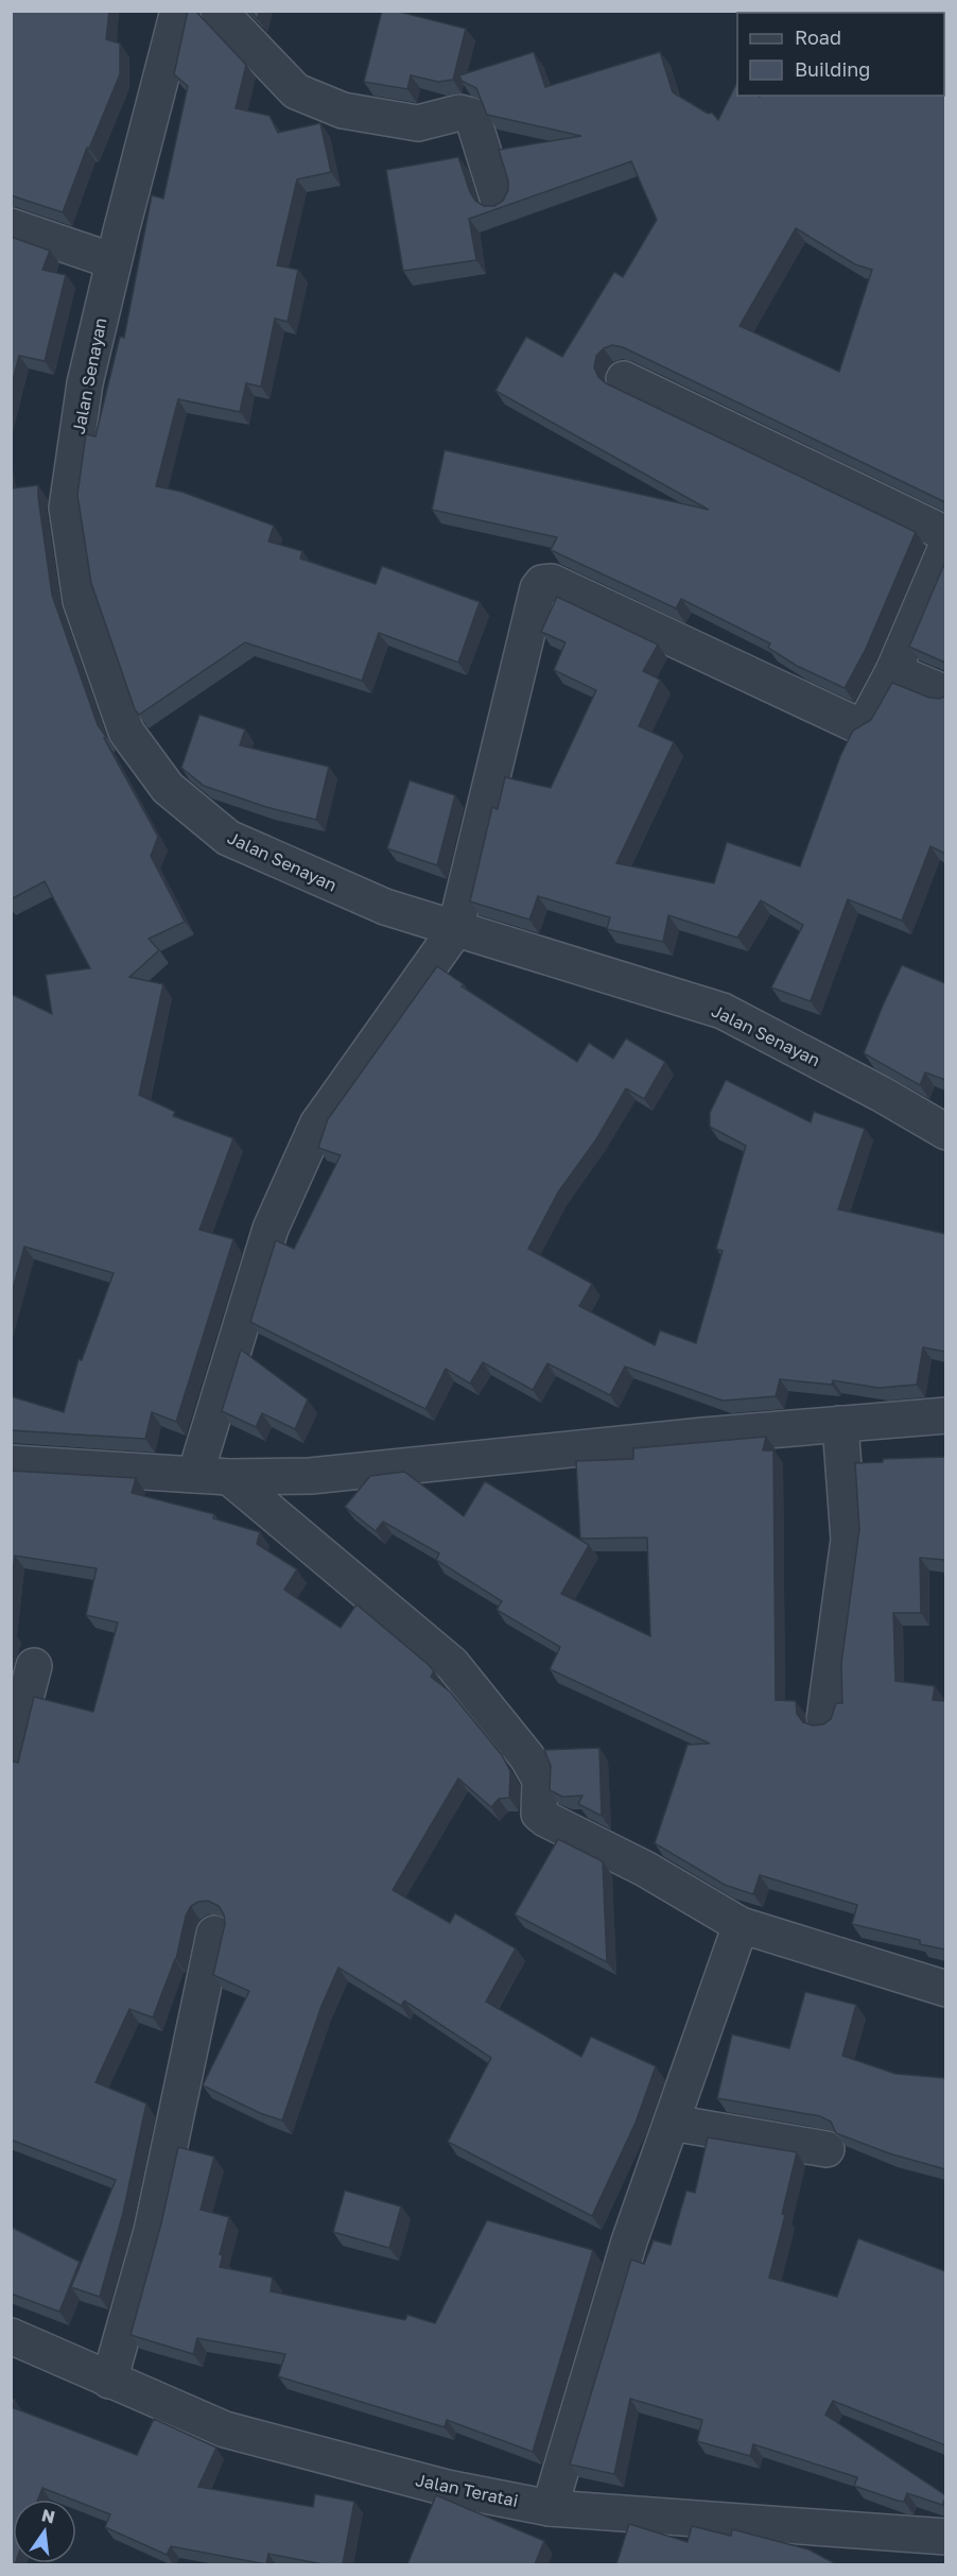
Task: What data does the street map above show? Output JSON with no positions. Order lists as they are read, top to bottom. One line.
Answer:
{"streets":{"street":["Jalan Senayan","Jalan Teratai"]},"legend":["Road","Building"],"north":"top"}
